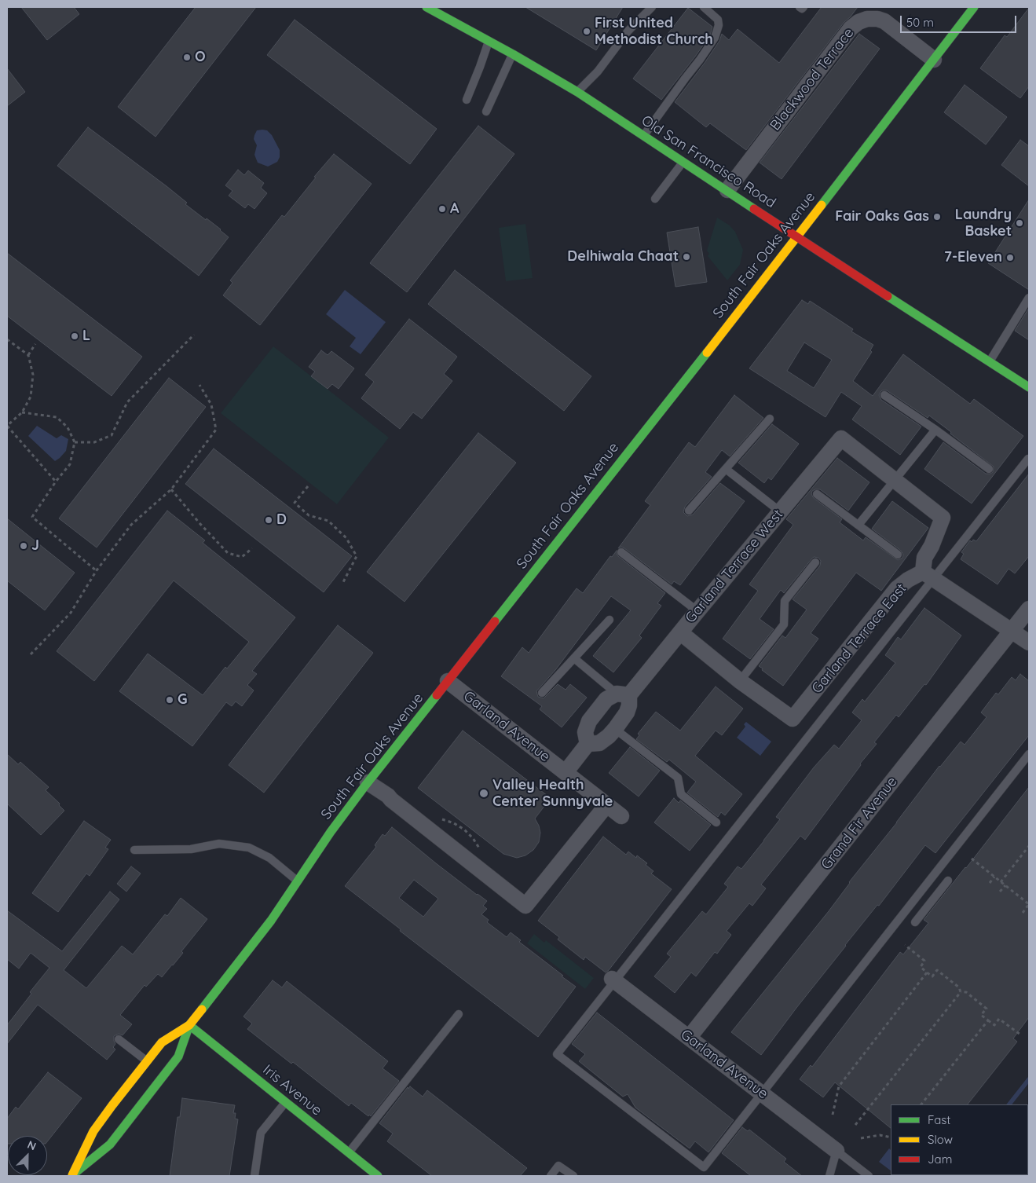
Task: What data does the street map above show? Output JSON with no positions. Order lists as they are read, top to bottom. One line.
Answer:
{"streets":{"main road":["Old San Francisco Road","South Fair Oaks Avenue","Iris Avenue"],"street":["Blackwood Terrace","Garland Terrace West","Garland Terrace East","Garland Avenue","Grand Fir Avenue"]},"crossings":[["Blackwood Terrace","Old San Francisco Road"],["Blackwood Terrace","South Fair Oaks Avenue"],["Old San Francisco Road","South Fair Oaks Avenue"],["South Fair Oaks Avenue","Garland Avenue"],["South Fair Oaks Avenue","Iris Avenue"],["Garland Avenue","Grand Fir Avenue"]],"places":["First United Methodist Church","O","A","Fair Oaks Gas","Laundry Basket","Delhiwala Chaat","7-Eleven","L","D","J","G","Valley Health Center Sunnyvale"],"legend":["Fast","Slow","Jam"],"scale_bar":"50 m","north":"top right"}
